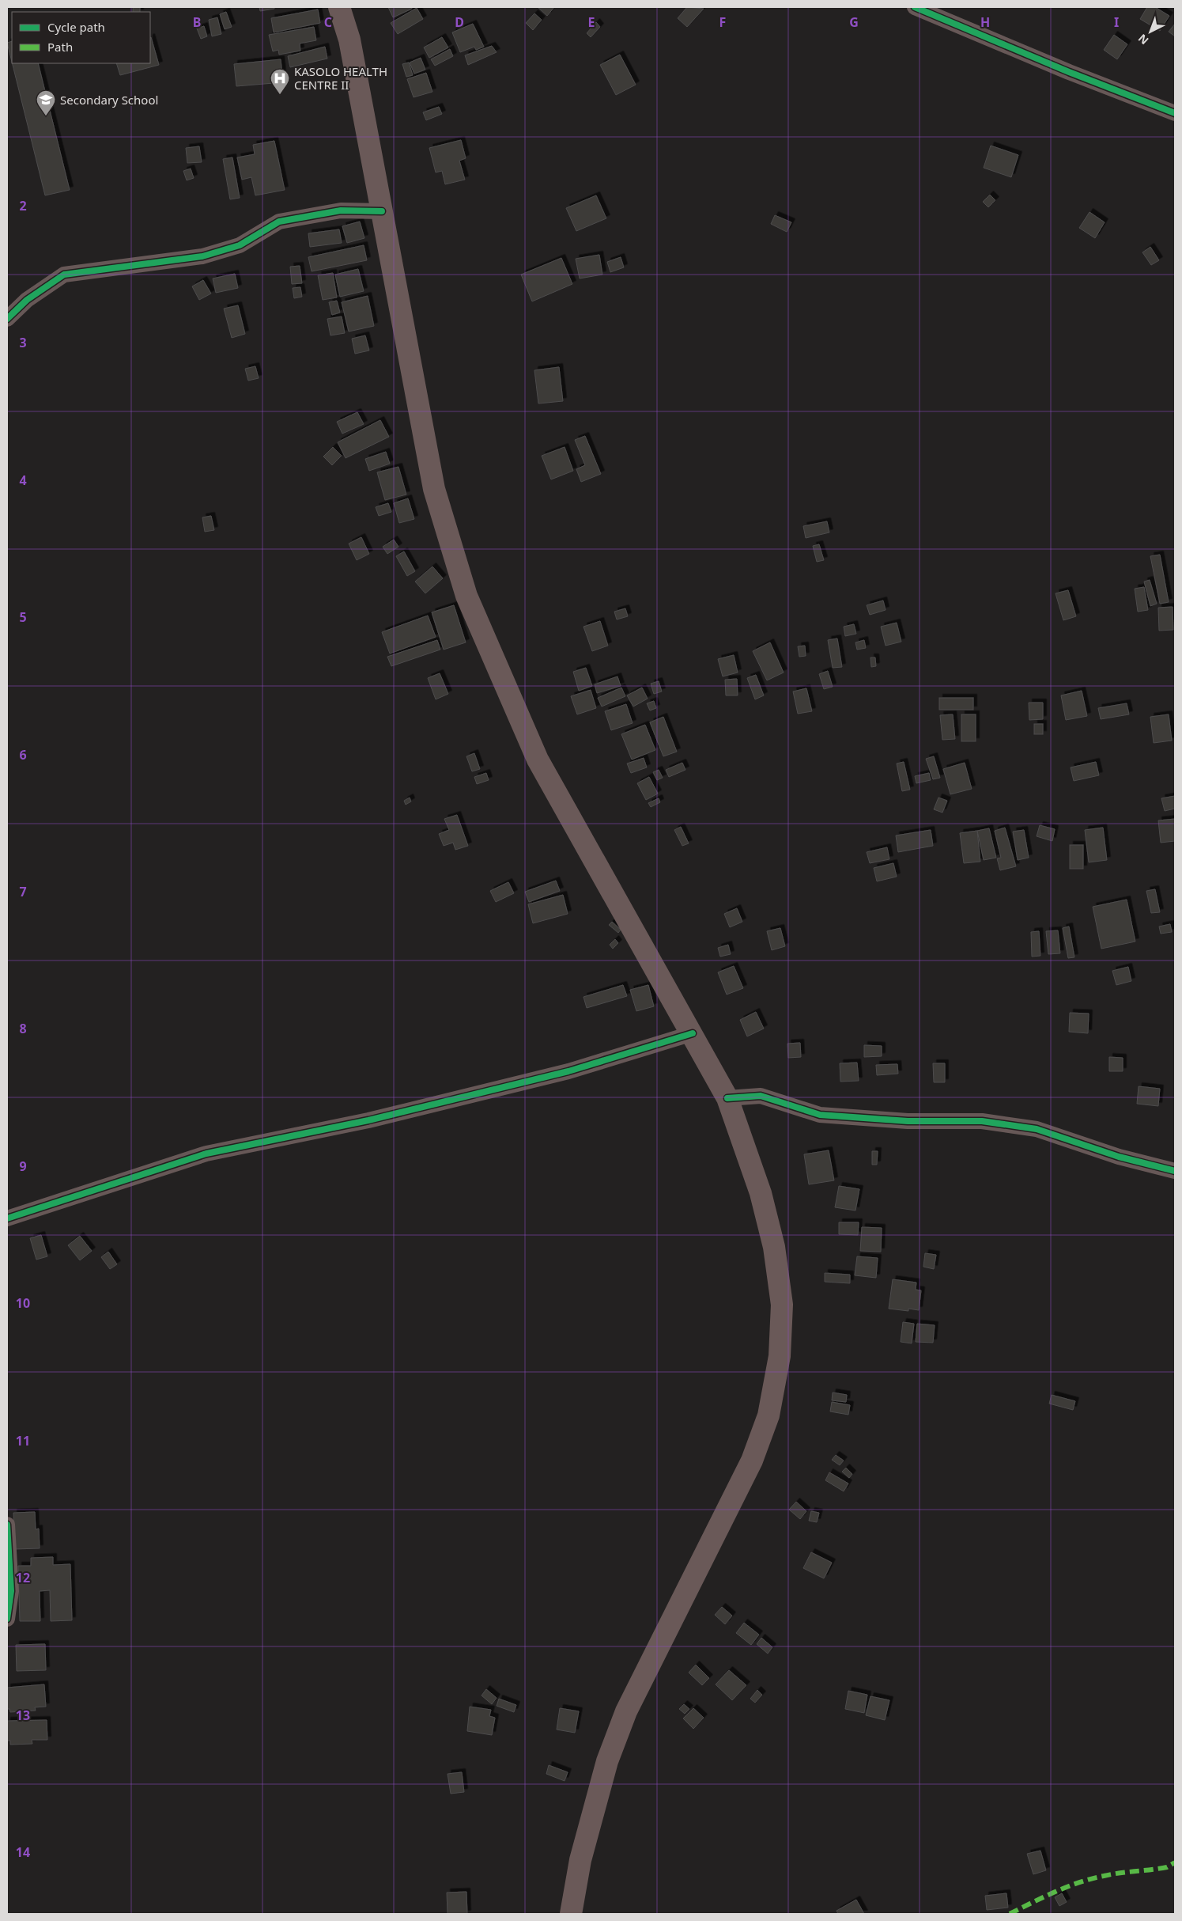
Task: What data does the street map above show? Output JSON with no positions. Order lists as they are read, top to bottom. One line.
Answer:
{"places":{"hospital":["KASOLO HEALTH CENTRE II"],"school or university":["Secondary School"]},"legend":["Cycle path","Path"],"north":"bottom left","grid":{"columns":["B","C","D","E","F","G","H","I"],"rows":["2","3","4","5","6","7","8","9","10","11","12","13","14"]}}
